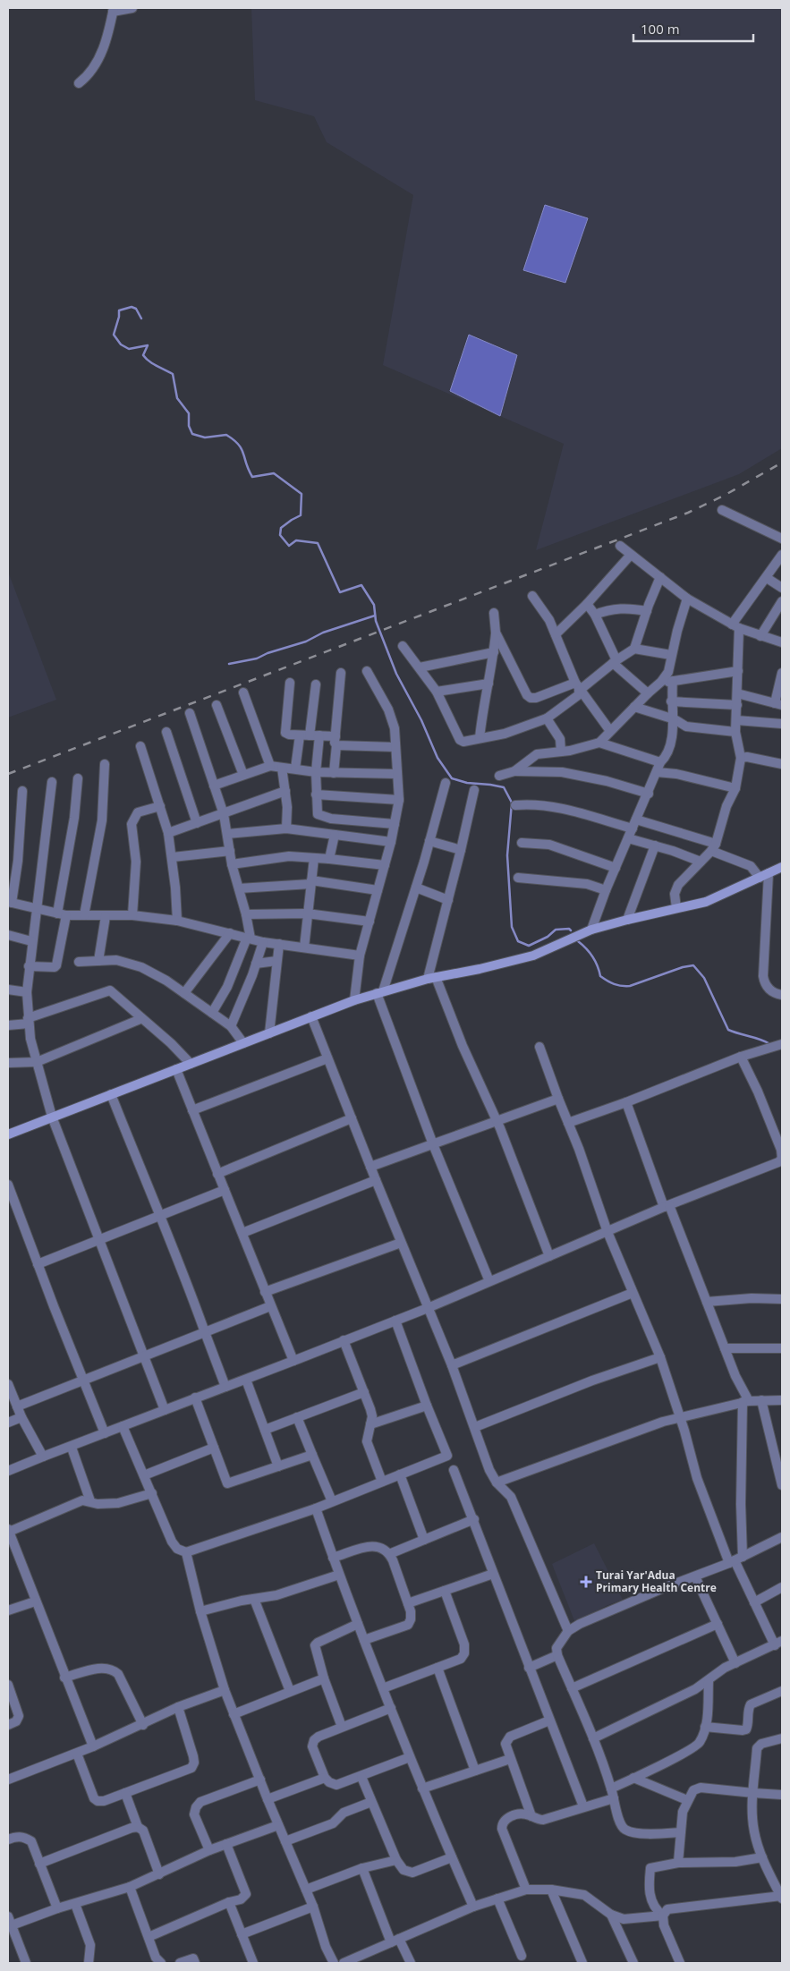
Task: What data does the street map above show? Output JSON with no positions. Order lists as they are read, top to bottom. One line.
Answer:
{"places":{"health":["Turai Yar'Adua Primary Health Centre"]},"scale_bar":"100 m"}
